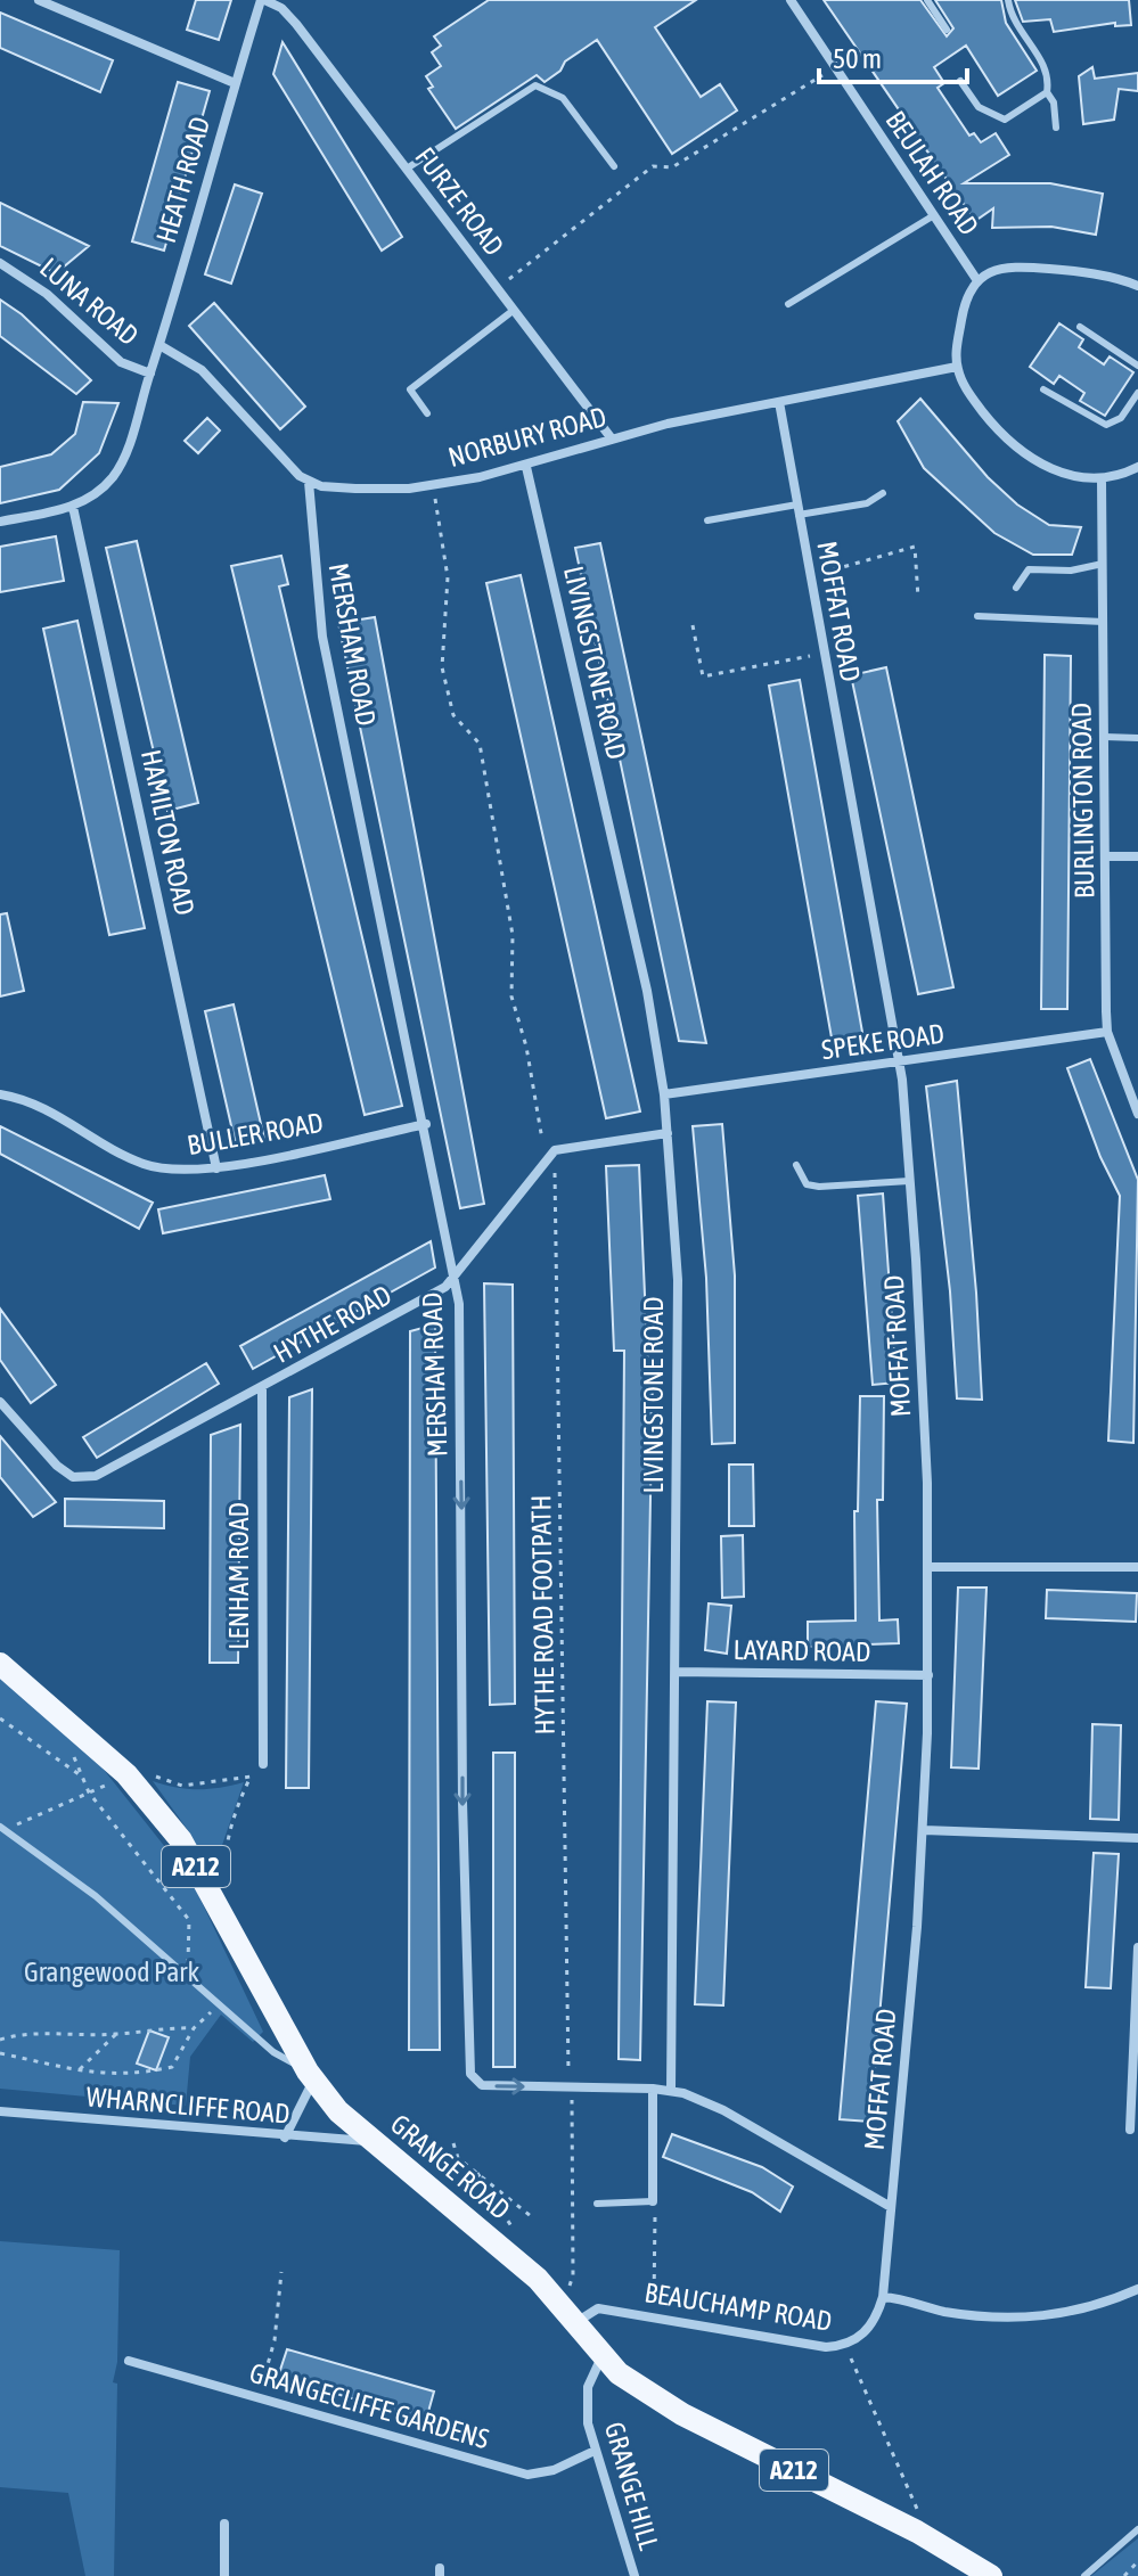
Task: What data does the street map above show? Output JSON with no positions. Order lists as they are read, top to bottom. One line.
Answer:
{"streets":{"main road":["A212","GRANGE ROAD"],"street":["BEULAH ROAD","HEATH ROAD","FURZE ROAD","LUNA ROAD","NORBURY ROAD","MOFFAT ROAD","MERSHAM ROAD","LIVINGSTONE ROAD","BURLINGTON ROAD","HAMILTON ROAD","SPEKE ROAD","BULLER ROAD","HYTHE ROAD","LENHAM ROAD","LAYARD ROAD","WHARNCLIFFE ROAD","BEAUCHAMP ROAD","GRANGECLIFFE GARDENS","GRANGE HILL"],"path":["HYTHE ROAD FOOTPATH"]},"crossings":[["HEATH ROAD","FURZE ROAD"],["HEATH ROAD","LUNA ROAD"],["HEATH ROAD","HAMILTON ROAD"],["FURZE ROAD","NORBURY ROAD"],["NORBURY ROAD","MOFFAT ROAD"],["NORBURY ROAD","MERSHAM ROAD"],["NORBURY ROAD","LIVINGSTONE ROAD"],["NORBURY ROAD","HYTHE ROAD FOOTPATH"],["MOFFAT ROAD","SPEKE ROAD"],["MOFFAT ROAD","LAYARD ROAD"],["MOFFAT ROAD","BEAUCHAMP ROAD"],["MERSHAM ROAD","LIVINGSTONE ROAD"],["MERSHAM ROAD","BULLER ROAD"],["MERSHAM ROAD","HYTHE ROAD"],["LIVINGSTONE ROAD","SPEKE ROAD"],["LIVINGSTONE ROAD","LAYARD ROAD"],["BURLINGTON ROAD","SPEKE ROAD"],["HAMILTON ROAD","BULLER ROAD"],["HYTHE ROAD","LENHAM ROAD"],["HYTHE ROAD","HYTHE ROAD FOOTPATH"],["WHARNCLIFFE ROAD","GRANGE ROAD"],["GRANGE ROAD","BEAUCHAMP ROAD"],["GRANGE ROAD","GRANGE HILL"],["GRANGECLIFFE GARDENS","GRANGE HILL"]],"one_way":["MERSHAM ROAD"],"parks":["Grangewood Park"],"scale_bar":"50 m"}
